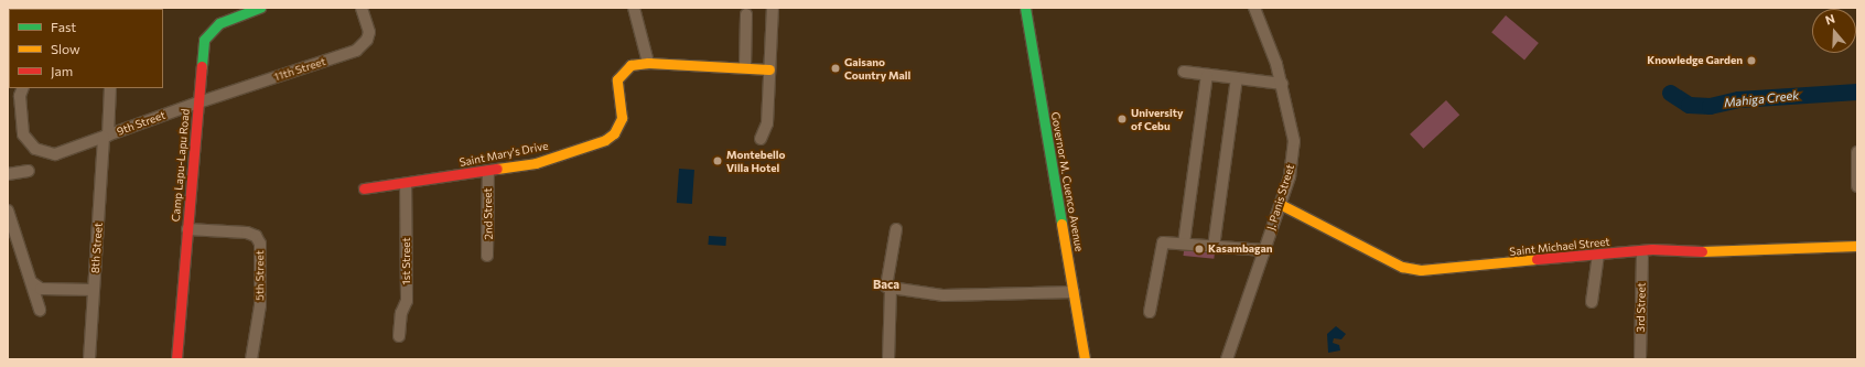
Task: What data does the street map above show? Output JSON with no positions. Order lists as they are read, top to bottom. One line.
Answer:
{"streets":{"street":["11th Street","9th Street","Saint Mary's Drive","Camp Lapu-Lapu Road","Governor M. Cuenco Avenue","J. Panis Street","2nd Street","Saint Michael Street","8th Street","1st Street","5th Street","3rd Street"]},"crossings":[["11th Street","9th Street"],["11th Street","Camp Lapu-Lapu Road"],["9th Street","Camp Lapu-Lapu Road"],["9th Street","8th Street"],["Saint Mary's Drive","2nd Street"],["Saint Mary's Drive","1st Street"],["Camp Lapu-Lapu Road","5th Street"],["J. Panis Street","Saint Michael Street"]],"districts":["Baca"],"water":["Mahiga Creek"],"places":["Knowledge Garden","Gaisano Country Mall","University of Cebu","Montebello Villa Hotel","Kasambagan"],"legend":["Fast","Slow","Jam"],"north":"top"}
